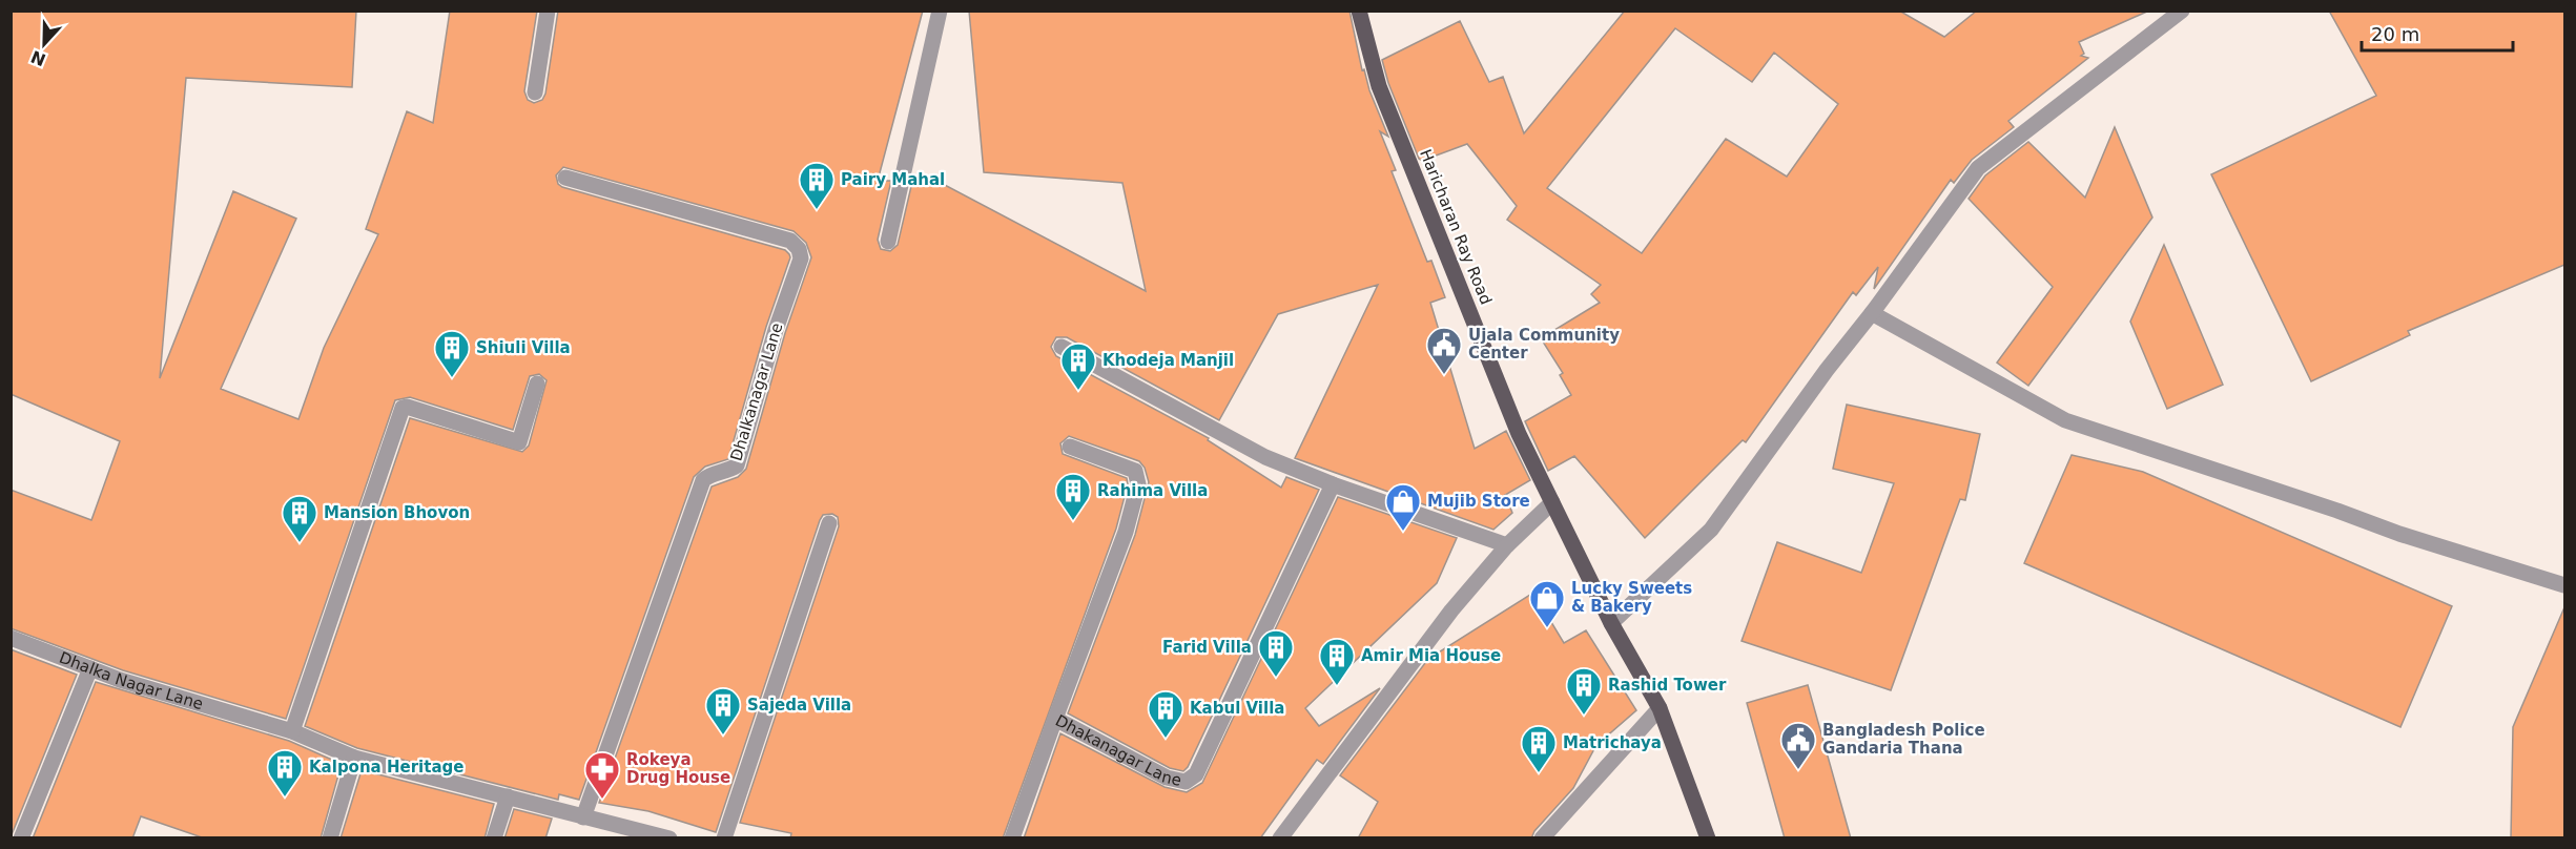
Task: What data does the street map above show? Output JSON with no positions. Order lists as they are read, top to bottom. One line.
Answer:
{"streets":{"main road":["Haricharan Ray Road"],"street":["Dhalkanagar Lane","Dhalka Nagar Lane","Dhakanagar Lane"]},"places":{"building":["Pairy Mahal","Shiuli Villa","Khodeja Manjil","Rahima Villa","Mansion Bhovon","Farid Villa","Amir Mia House","Rashid Tower","Sajeda Villa","Kabul Villa","Matrichaya","Kalpona Heritage"],"public building":["Ujala Community Center","Bangladesh Police Gandaria Thana"],"shop":["Mujib Store","Lucky Sweets & Bakery"],"pharmacy":["Rokeya Drug House"]},"scale_bar":"20 m","north":"bottom"}
